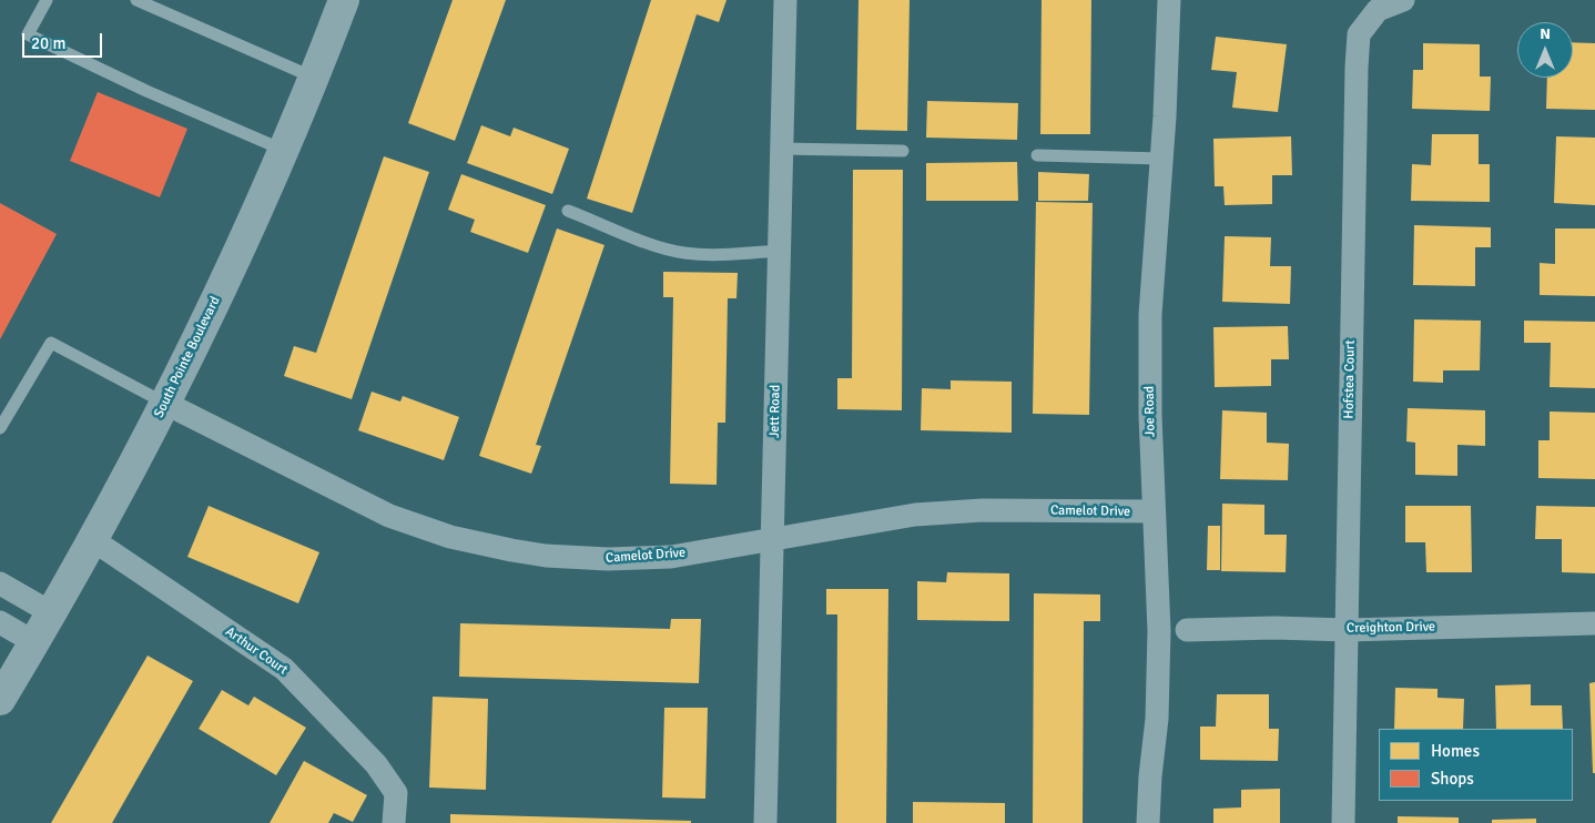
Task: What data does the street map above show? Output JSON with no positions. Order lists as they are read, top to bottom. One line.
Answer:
{"streets":{"street":["South Pointe Boulevard","Hofstea Court","Jett Road","Joe Road","Camelot Drive","Creighton Drive","Arthur Court"]},"crossings":[["South Pointe Boulevard","Camelot Drive"],["South Pointe Boulevard","Arthur Court"],["Hofstea Court","Creighton Drive"],["Jett Road","Camelot Drive"],["Joe Road","Camelot Drive"]],"legend":["Homes","Shops"],"scale_bar":"20 m","north":"top"}
